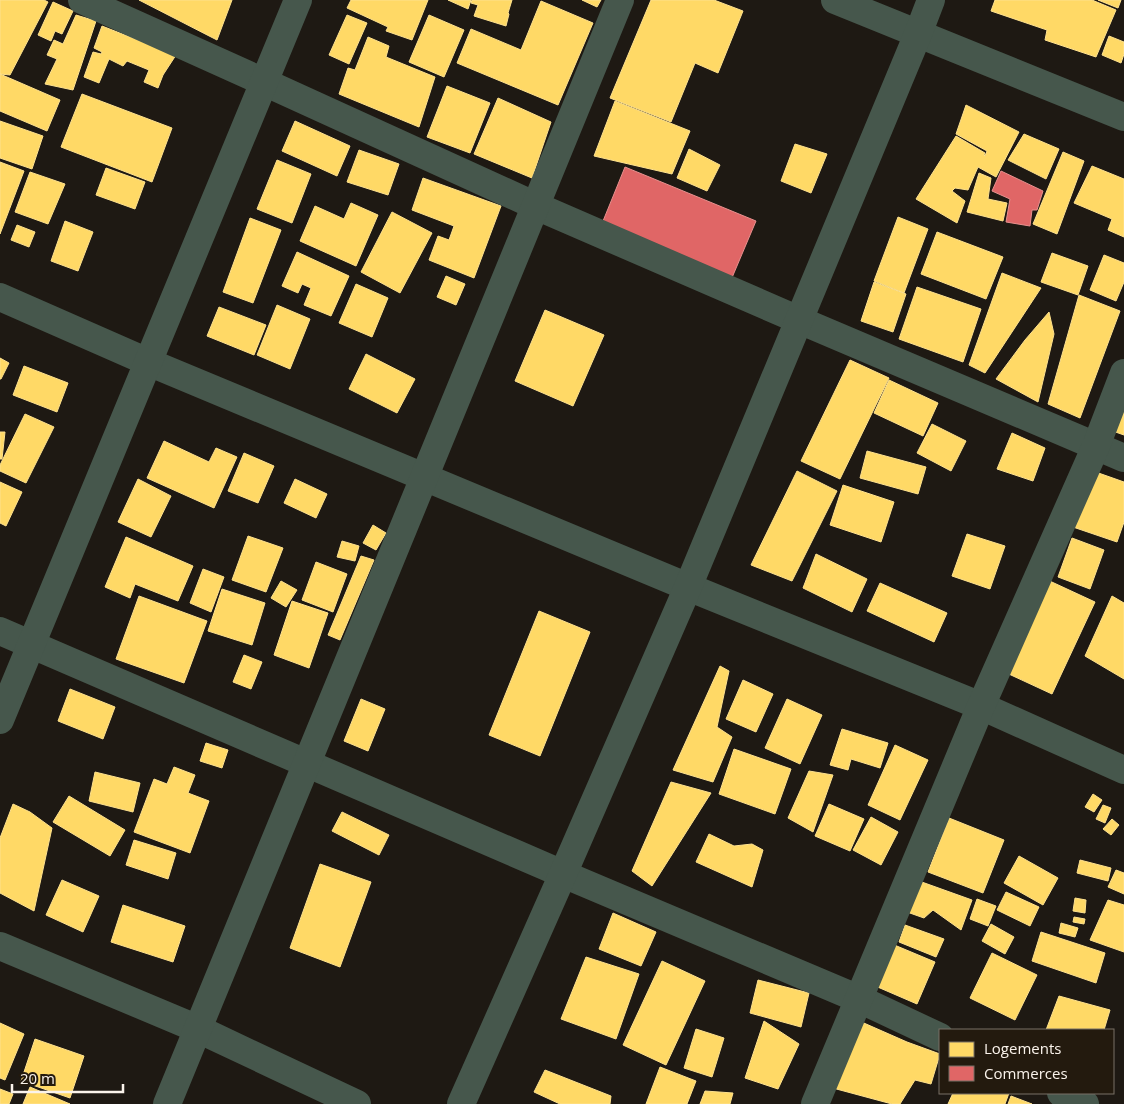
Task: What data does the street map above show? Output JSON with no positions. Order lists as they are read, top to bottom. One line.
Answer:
{"legend":["Logements","Commerces"],"scale_bar":"20 m"}
